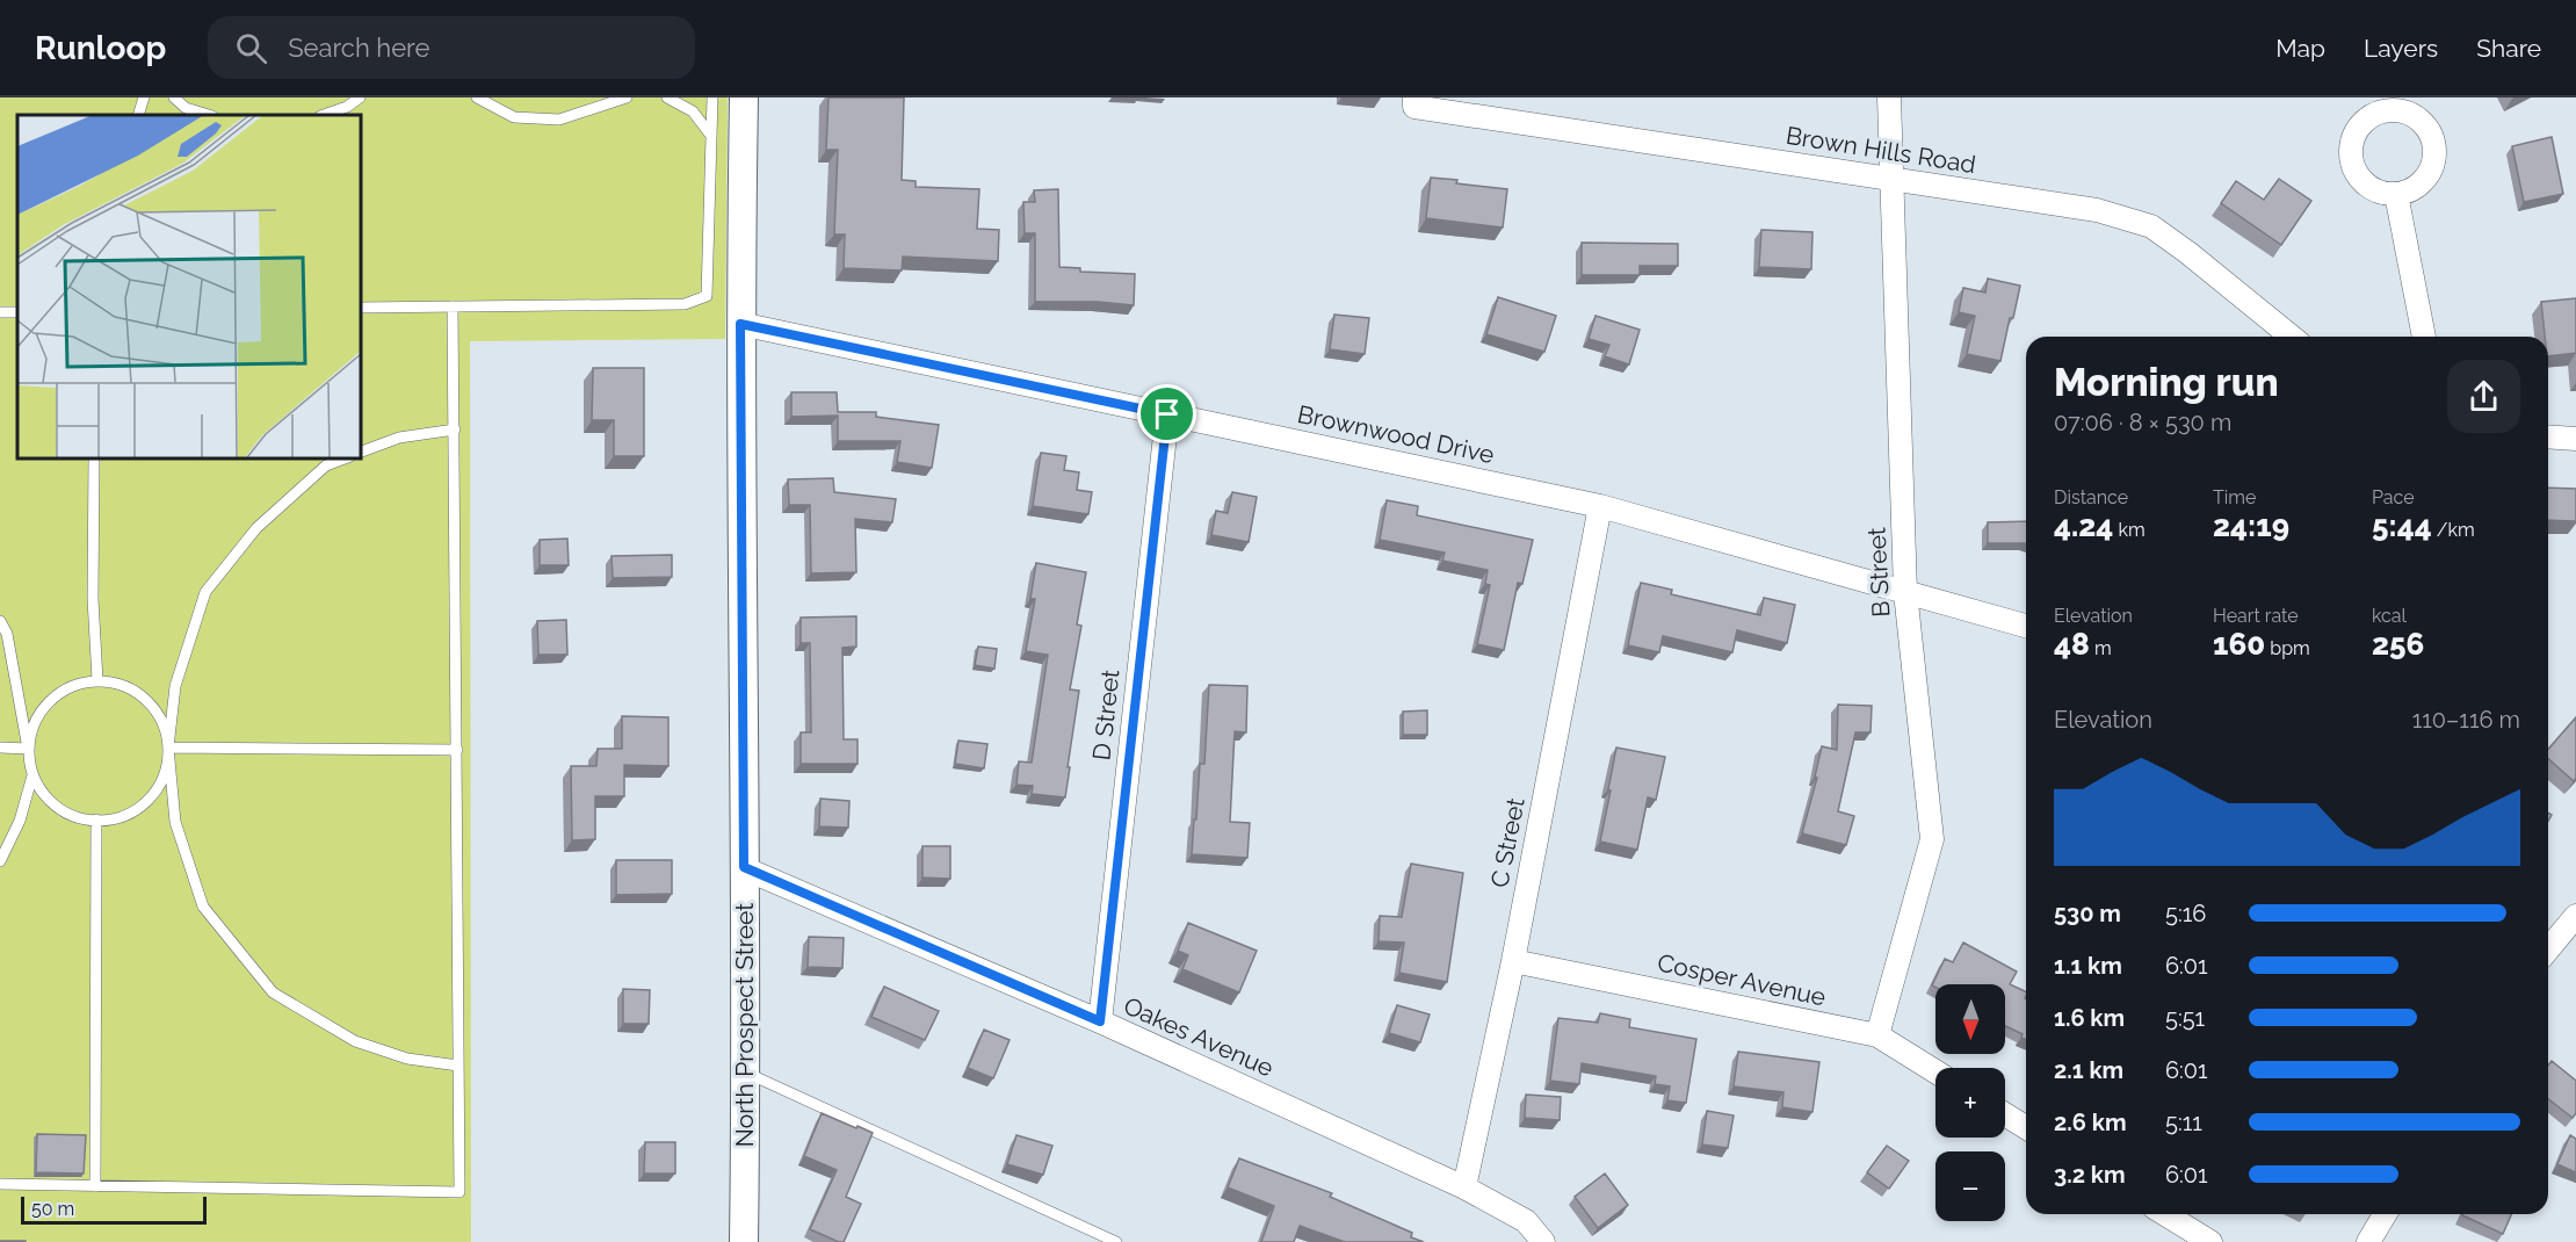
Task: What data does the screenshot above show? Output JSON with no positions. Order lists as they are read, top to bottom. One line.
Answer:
{"streets":{"street":["Brown Hills Road","Brownwood Drive","B Street","D Street","C Street","Cosper Avenue","North Prospect Street","Oakes Avenue"]},"crossings":[["Brown Hills Road","B Street"],["Brownwood Drive","B Street"],["Brownwood Drive","D Street"],["Brownwood Drive","C Street"],["Brownwood Drive","North Prospect Street"],["B Street","Cosper Avenue"],["D Street","Oakes Avenue"],["C Street","Cosper Avenue"],["C Street","Oakes Avenue"],["North Prospect Street","Oakes Avenue"]],"scale_bar":"50 m","north":"bottom","page":{"header":"Runloop","search":"Search here","nav":["Map","Layers","Share"],"heading":["Morning run","07:06 · 8 × 530 m"],"stats":[["Distance","4.24 km"],["Time","24:19"],["Pace","5:44 /km"],["Elevation","48 m"],["Heart rate","160 bpm"],["kcal","256"]],"chart":["Elevation","110–116 m"],"list":[{"name":"530 m","note":"5:16"},{"name":"1.1 km","note":"6:01"},{"name":"1.6 km","note":"5:51"},{"name":"2.1 km","note":"6:01"},{"name":"2.6 km","note":"5:11"},{"name":"3.2 km","note":"6:01"}],"map_buttons":["+","−"],"scale":"50 m"}}
